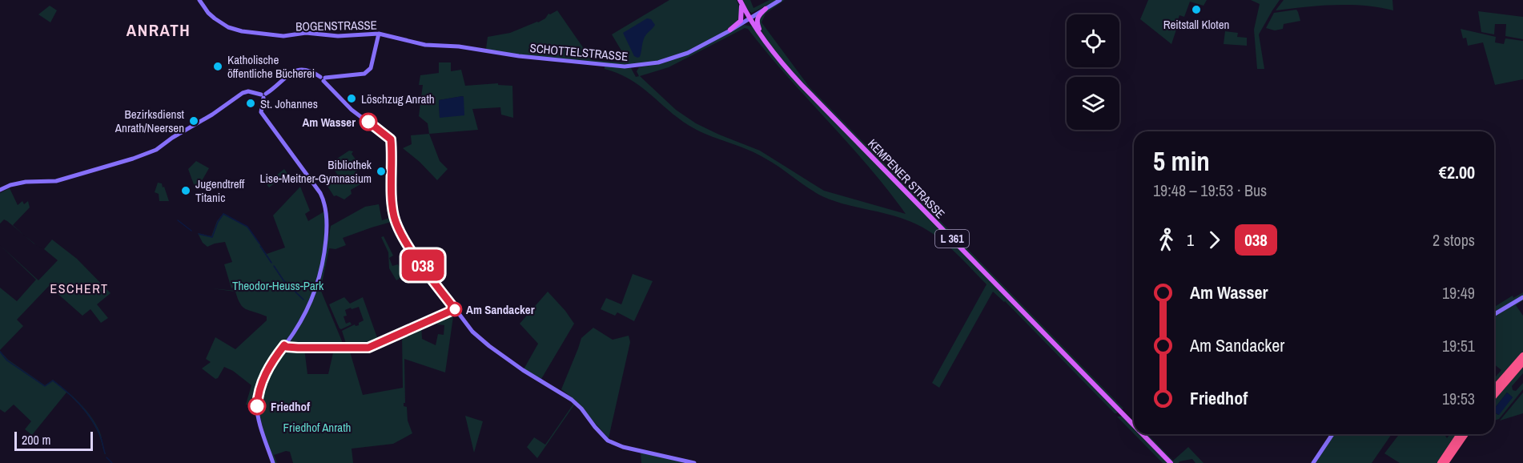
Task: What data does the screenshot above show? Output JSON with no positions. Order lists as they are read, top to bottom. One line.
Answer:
{"streets":{"main road":["KEMPENER STRASSE","L 361"],"street":["BOGENSTRASSE","SCHOTTELSTRASSE"]},"crossings":[["BOGENSTRASSE","SCHOTTELSTRASSE"],["SCHOTTELSTRASSE","KEMPENER STRASSE"]],"districts":["ANRATH","ESCHERT"],"parks":["Theodor-Heuss-Park","Friedhof Anrath"],"places":["Reitstall Kloten","Katholische öffentliche Bücherei","Löschzug Anrath","St. Johannes","Bezirksdienst Anrath/Neersen","Am Wasser","Bibliothek Lise-Meitner-Gymnasium","Jugendtreff Titanic","Am Sandacker","Friedhof"],"lines":["bus line 038"],"scale_bar":"200 m","page":{"on_map":"038","heading":["5 min","19:48 – 19:53 · Bus","€2.00"],"legs":["1","038","2 stops"],"list":[{"name":"Am Wasser","value":"19:49"},{"name":"Am Sandacker","value":"19:51"},{"name":"Friedhof","value":"19:53"}],"scale":"200 m"}}
